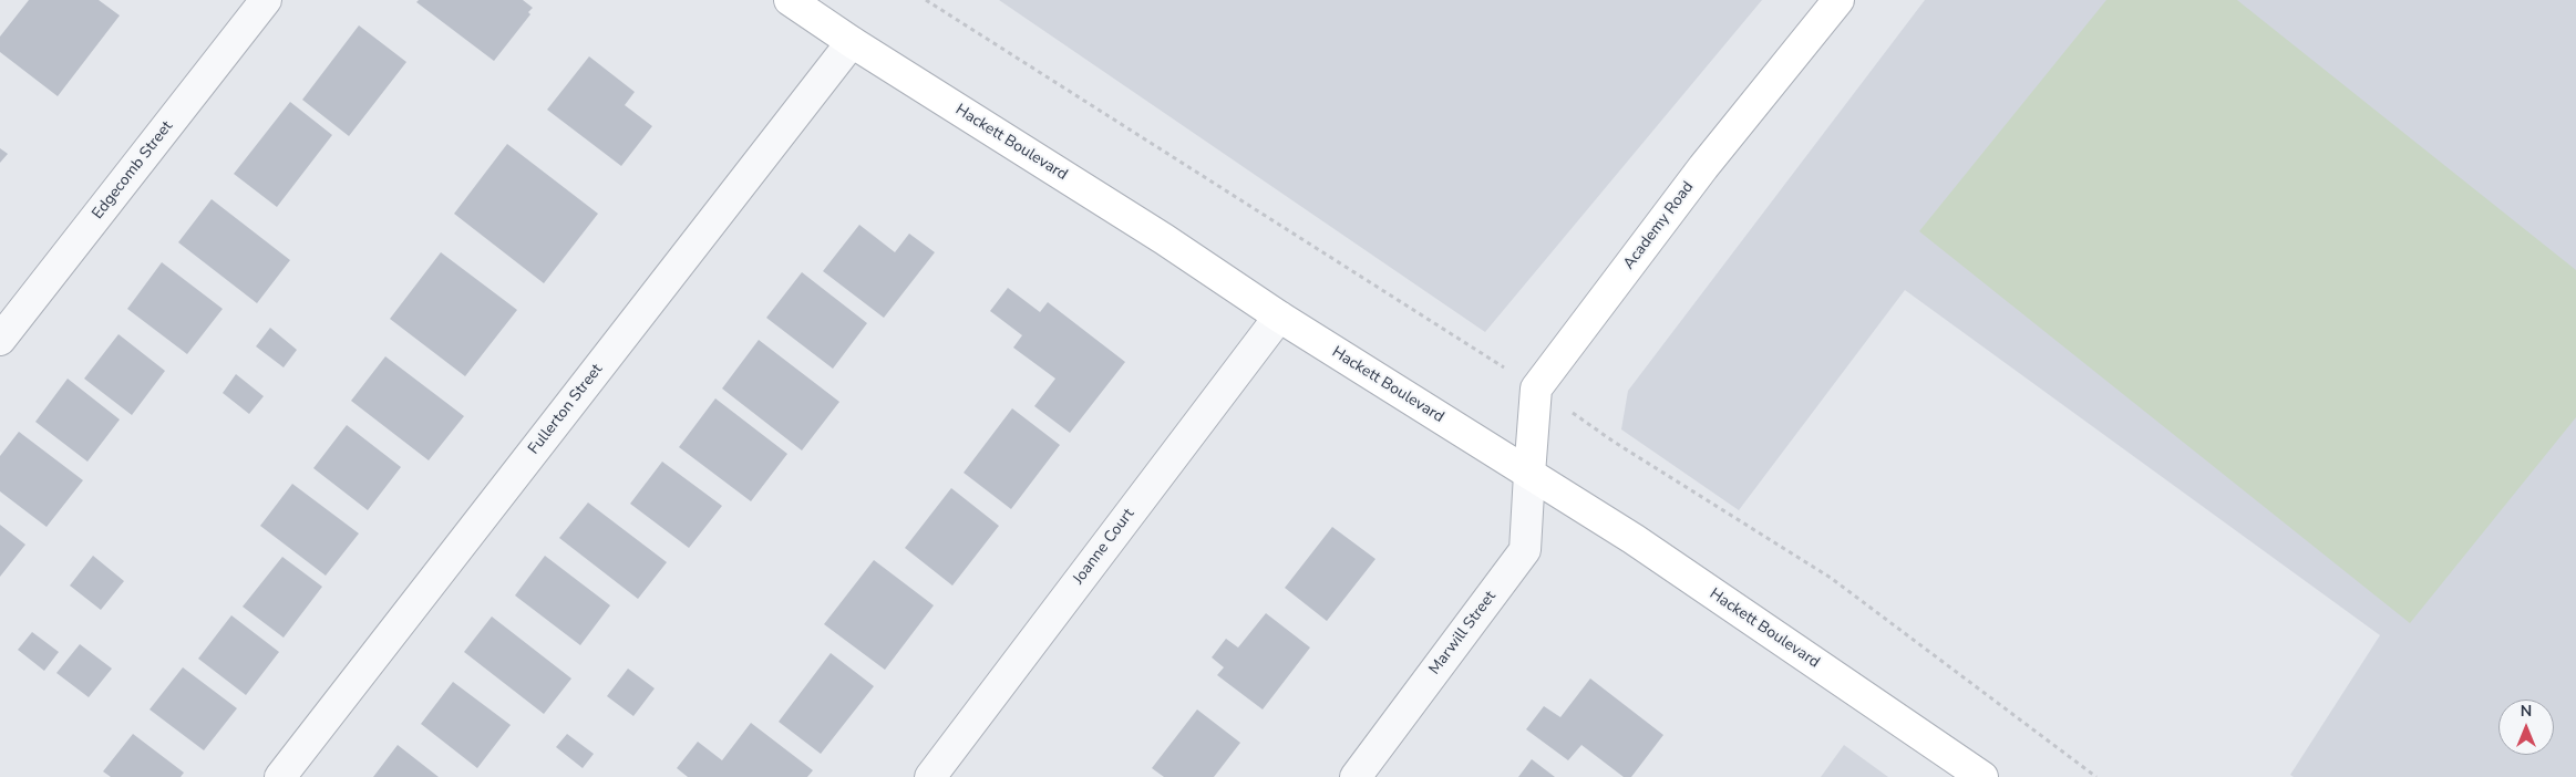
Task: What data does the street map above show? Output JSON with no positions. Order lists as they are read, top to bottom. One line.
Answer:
{"streets":{"street":["Hackett Boulevard","Edgecomb Street","Academy Road","Fullerton Street","Joanne Court","Marwill Street"]},"crossings":[["Hackett Boulevard","Fullerton Street"],["Hackett Boulevard","Joanne Court"],["Hackett Boulevard","Marwill Street"]],"north":"top"}
